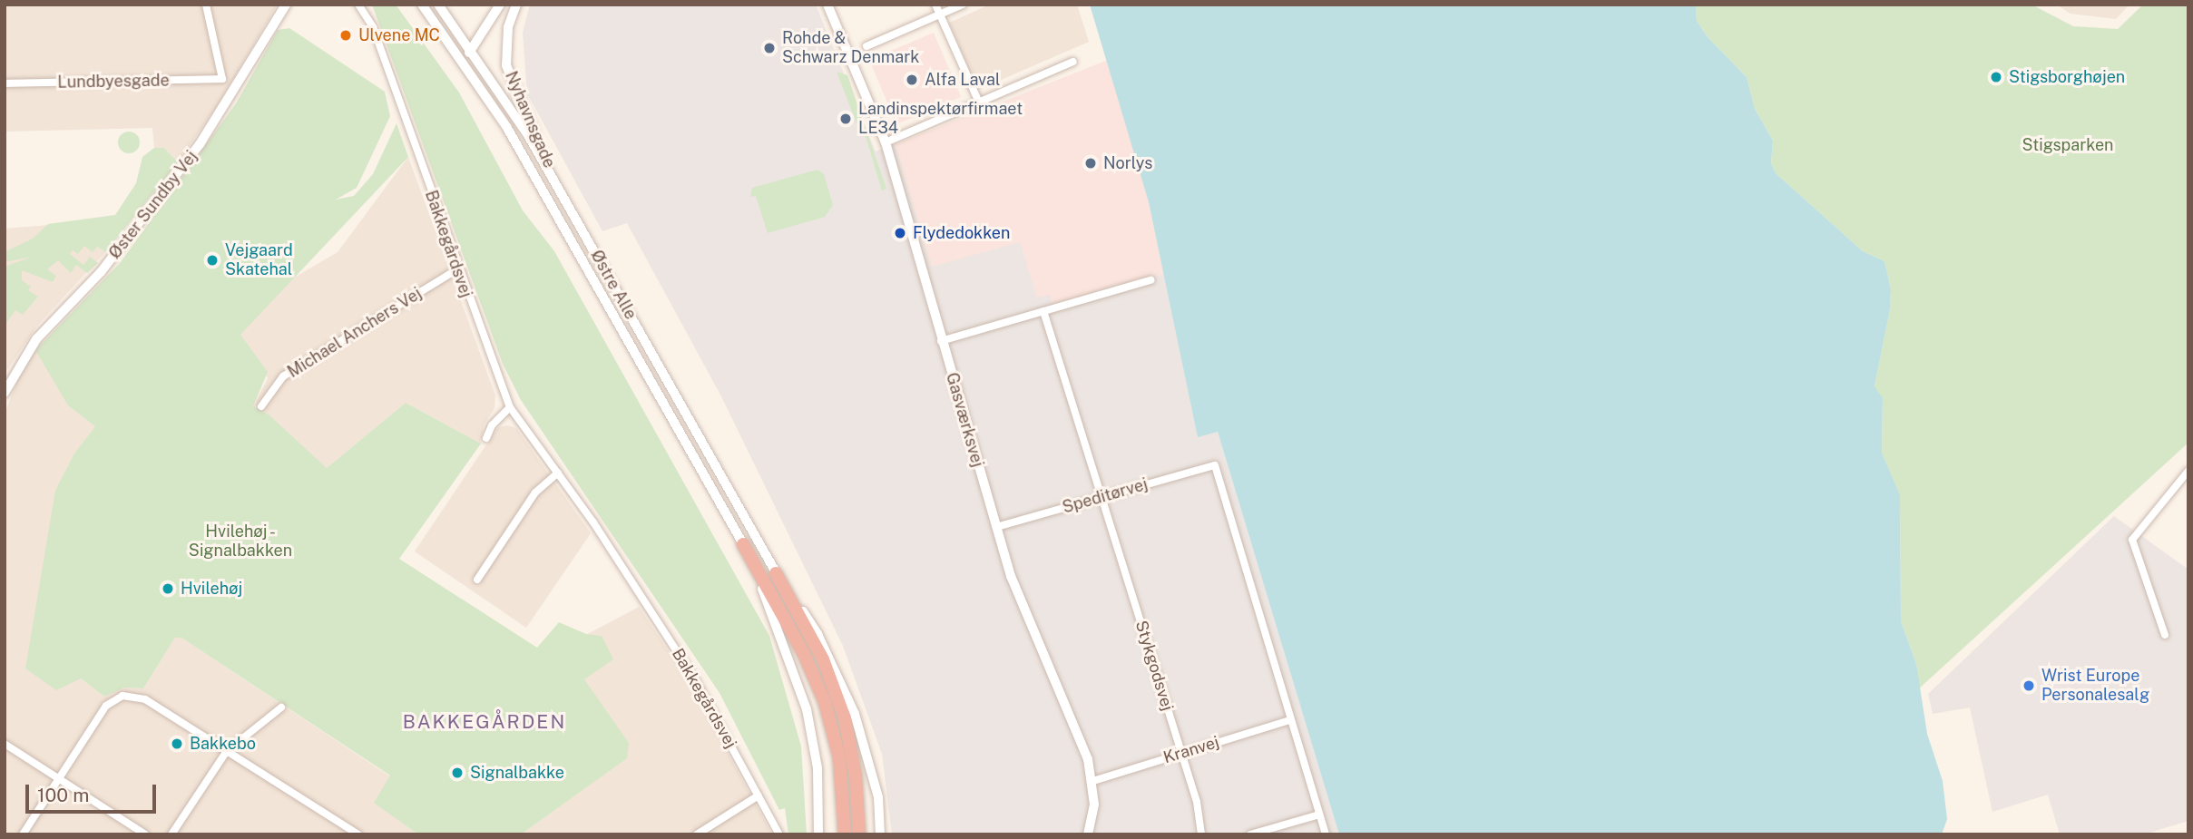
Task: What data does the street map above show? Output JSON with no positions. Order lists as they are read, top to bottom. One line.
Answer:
{"streets":{"street":["Lundbyesgade","Nyhavnsgade","Øster Sundby Vej","Bakkegårdsvej","Østre Alle","Michael Anchers Vej","Gasværksvej","Speditørvej","Stykgodsvej","Kranvej"]},"crossings":[["Nyhavnsgade","Østre Alle"],["Bakkegårdsvej","Michael Anchers Vej"],["Gasværksvej","Speditørvej"],["Gasværksvej","Kranvej"],["Speditørvej","Stykgodsvej"],["Speditørvej","Kranvej"],["Stykgodsvej","Kranvej"]],"districts":["BAKKEGÅRDEN"],"parks":["Stigsparken","Hvilehøj - Signalbakken"],"places":["Ulvene MC","Rohde & Schwarz Denmark","Stigsborghøjen","Alfa Laval","Landinspektørfirmaet LE34","Norlys","Flydedokken","Vejgaard Skatehal","Hvilehøj","Wrist Europe Personalesalg","Bakkebo","Signalbakke"],"scale_bar":"100 m"}
